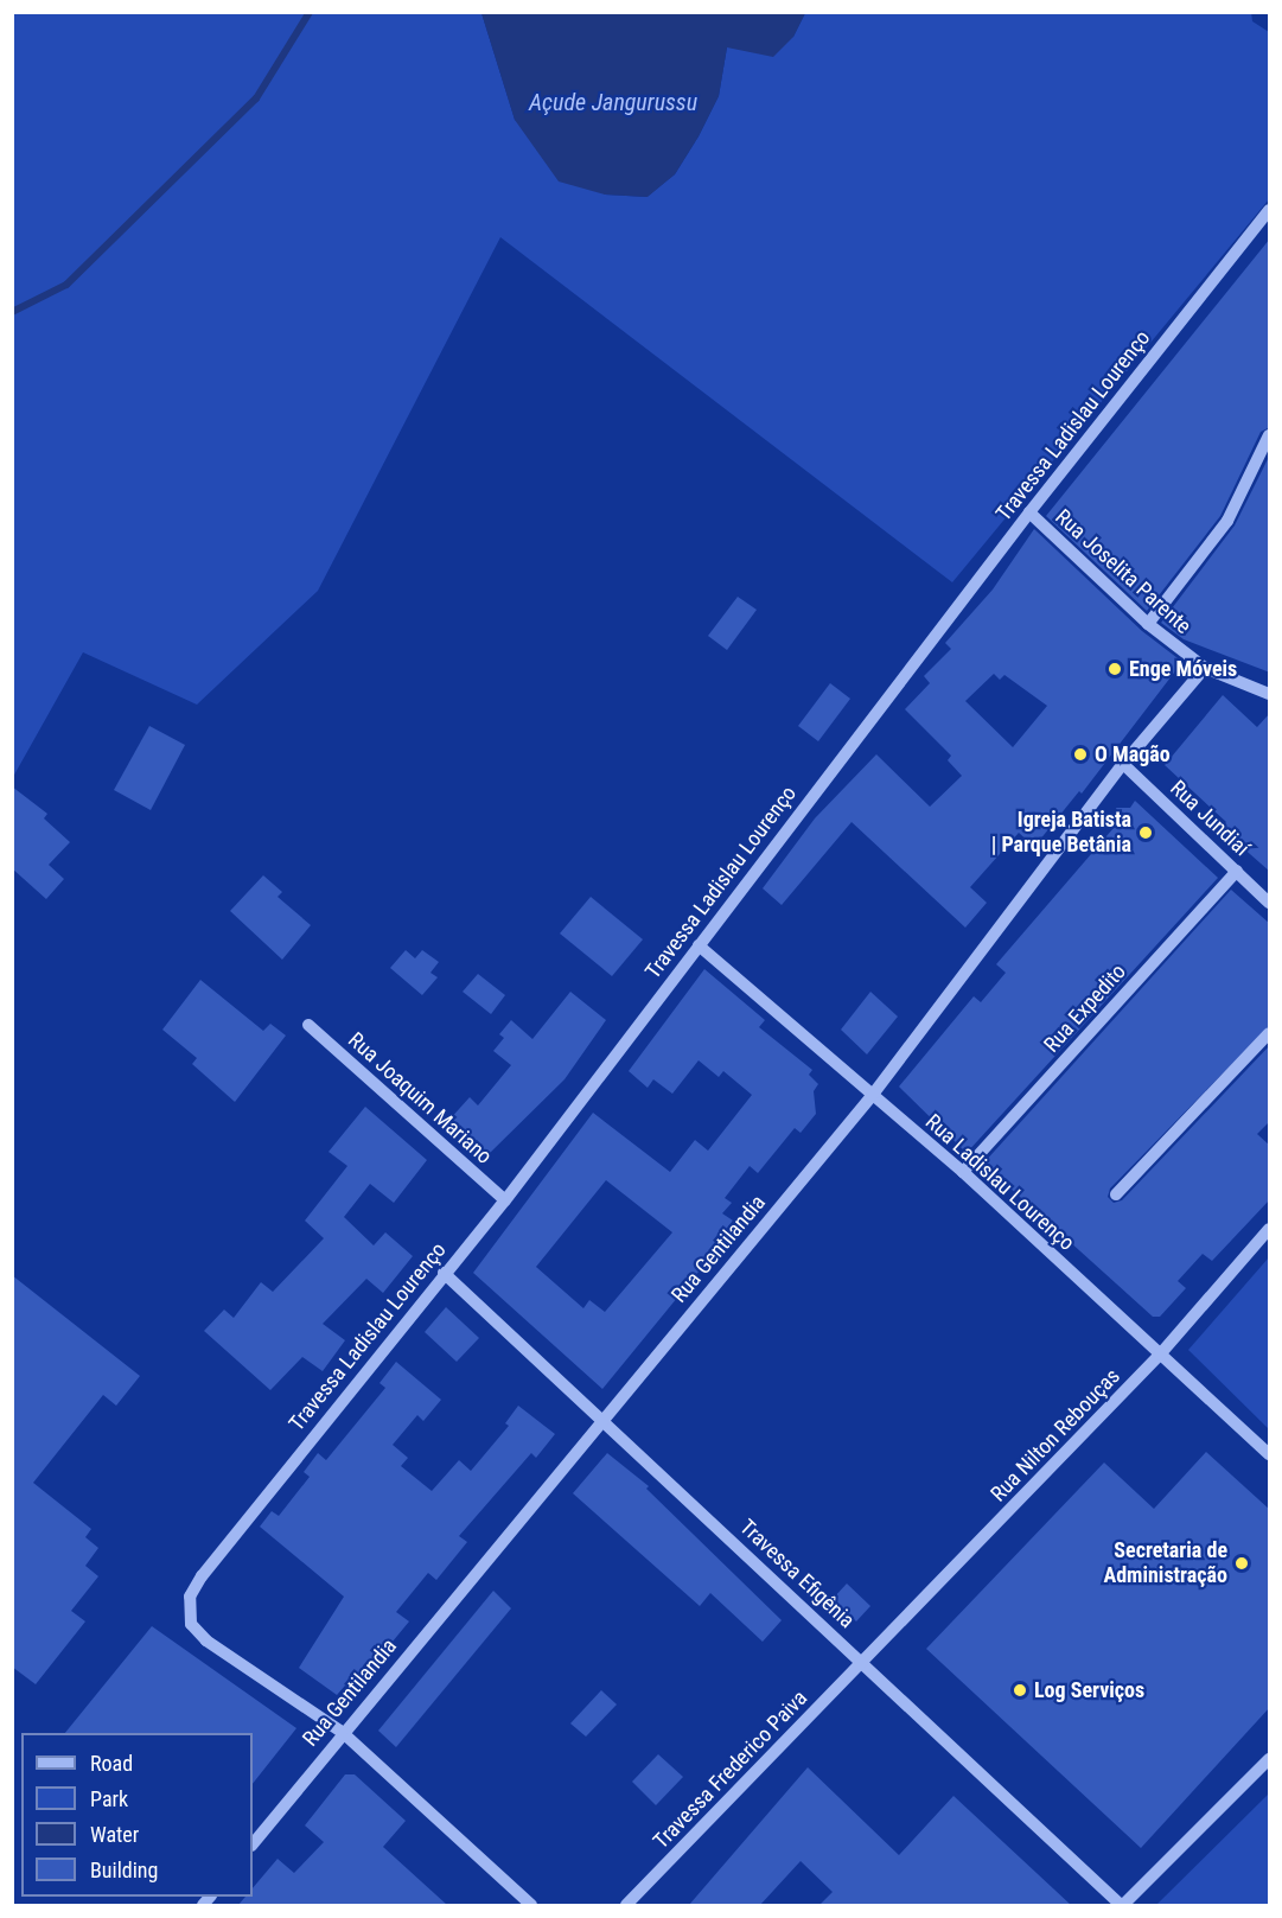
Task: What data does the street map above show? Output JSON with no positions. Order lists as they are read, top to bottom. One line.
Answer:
{"streets":{"street":["Travessa Ladislau Lourenço","Rua Joselita Parente","Rua Jundiaí","Rua Expedito","Rua Joaquim Mariano","Rua Ladislau Lourenço","Rua Gentilandia","Rua Nilton Rebouças","Travessa Efigênia","Travessa Frederico Paiva"]},"crossings":[["Travessa Ladislau Lourenço","Rua Joselita Parente"],["Travessa Ladislau Lourenço","Rua Joaquim Mariano"],["Travessa Ladislau Lourenço","Rua Ladislau Lourenço"],["Travessa Ladislau Lourenço","Rua Gentilandia"],["Travessa Ladislau Lourenço","Travessa Efigênia"],["Rua Joselita Parente","Rua Gentilandia"],["Rua Jundiaí","Rua Expedito"],["Rua Jundiaí","Rua Gentilandia"],["Rua Expedito","Rua Ladislau Lourenço"],["Rua Ladislau Lourenço","Rua Gentilandia"],["Rua Ladislau Lourenço","Rua Nilton Rebouças"],["Rua Gentilandia","Travessa Efigênia"],["Rua Nilton Rebouças","Travessa Efigênia"],["Rua Nilton Rebouças","Travessa Frederico Paiva"],["Travessa Efigênia","Travessa Frederico Paiva"]],"water":["Açude Jangurussu"],"places":["Enge Móveis","O Magão","Igreja Batista | Parque Betânia","Secretaria de Administração","Log Serviços"],"legend":["Road","Park","Water","Building"]}
